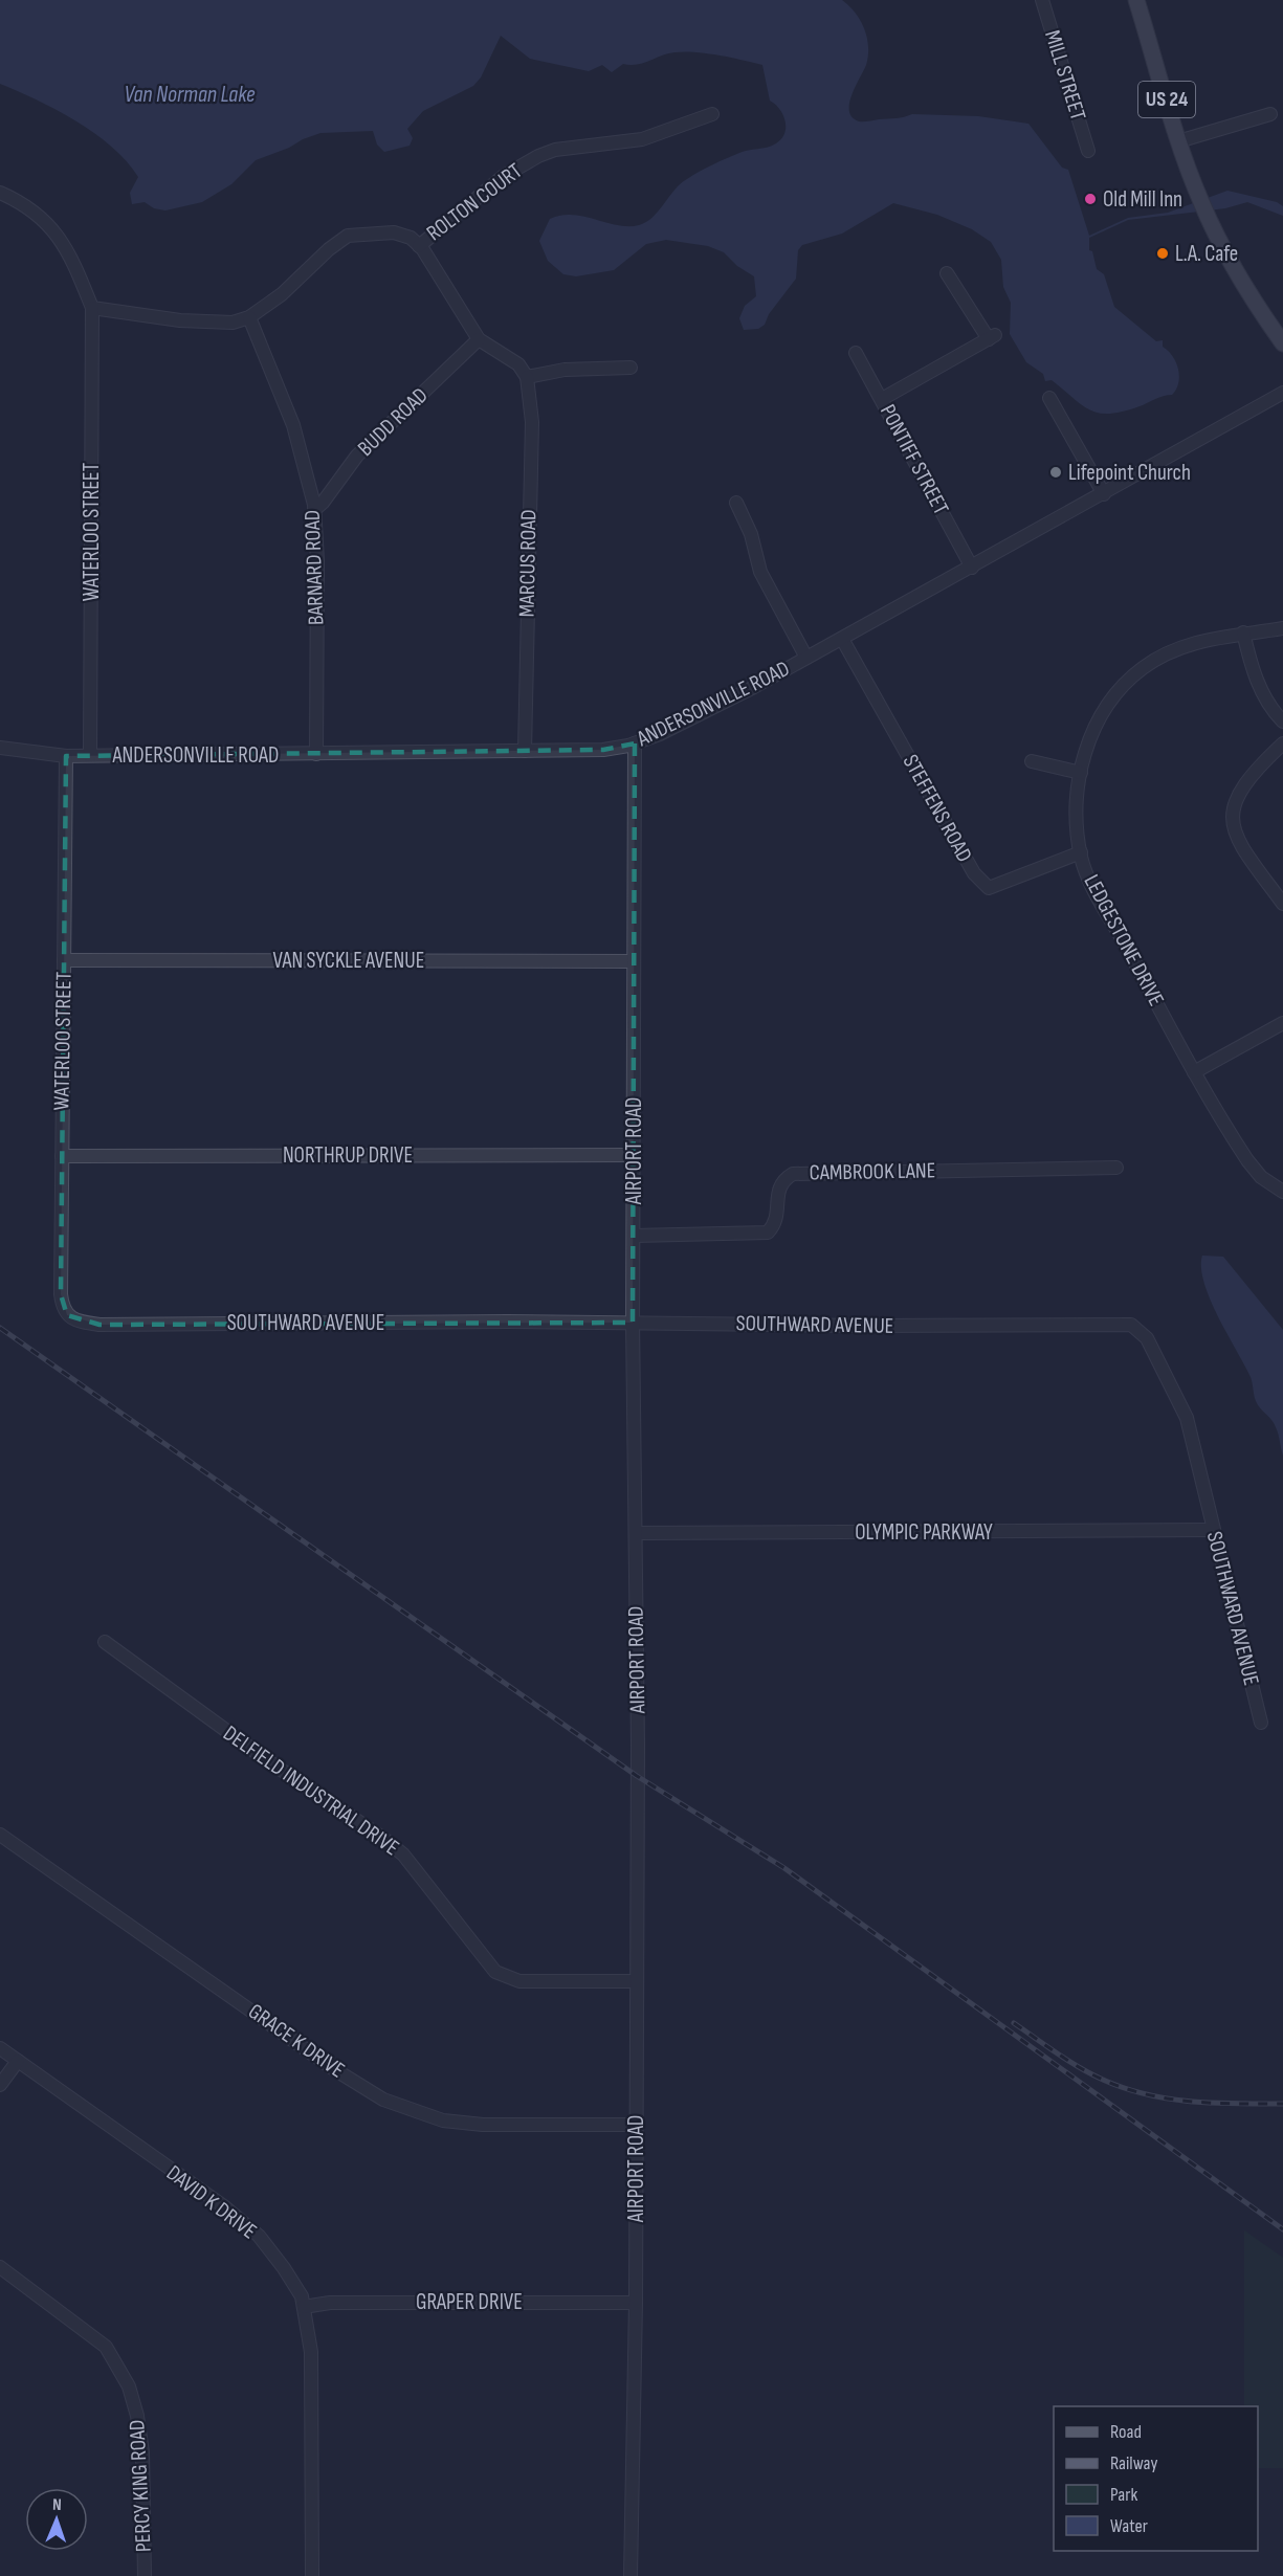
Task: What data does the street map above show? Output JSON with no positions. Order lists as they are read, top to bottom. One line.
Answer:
{"streets":{"main road":["US 24"],"street":["MILL STREET","ROLTON COURT","BUDD ROAD","PONTIFF STREET","WATERLOO STREET","MARCUS ROAD","BARNARD ROAD","ANDERSONVILLE ROAD","STEFFENS ROAD","LEDGESTONE DRIVE","VAN SYCKLE AVENUE","AIRPORT ROAD","NORTHRUP DRIVE","CAMBROOK LANE","SOUTHWARD AVENUE","OLYMPIC PARKWAY","DELFIELD INDUSTRIAL DRIVE","GRACE K DRIVE","DAVID K DRIVE","GRAPER DRIVE","PERCY KING ROAD"]},"crossings":[["BUDD ROAD","BARNARD ROAD"],["PONTIFF STREET","ANDERSONVILLE ROAD"],["WATERLOO STREET","ANDERSONVILLE ROAD"],["WATERLOO STREET","VAN SYCKLE AVENUE"],["WATERLOO STREET","NORTHRUP DRIVE"],["WATERLOO STREET","SOUTHWARD AVENUE"],["MARCUS ROAD","ANDERSONVILLE ROAD"],["BARNARD ROAD","ANDERSONVILLE ROAD"],["ANDERSONVILLE ROAD","STEFFENS ROAD"],["ANDERSONVILLE ROAD","AIRPORT ROAD"],["STEFFENS ROAD","LEDGESTONE DRIVE"],["VAN SYCKLE AVENUE","AIRPORT ROAD"],["AIRPORT ROAD","NORTHRUP DRIVE"],["AIRPORT ROAD","CAMBROOK LANE"],["AIRPORT ROAD","SOUTHWARD AVENUE"],["AIRPORT ROAD","OLYMPIC PARKWAY"],["AIRPORT ROAD","DELFIELD INDUSTRIAL DRIVE"],["AIRPORT ROAD","GRACE K DRIVE"],["AIRPORT ROAD","GRAPER DRIVE"],["SOUTHWARD AVENUE","OLYMPIC PARKWAY"],["DAVID K DRIVE","GRAPER DRIVE"]],"water":["Van Norman Lake"],"places":["Old Mill Inn","L.A. Cafe","Lifepoint Church"],"legend":["Road","Railway","Park","Water"],"north":"top"}
